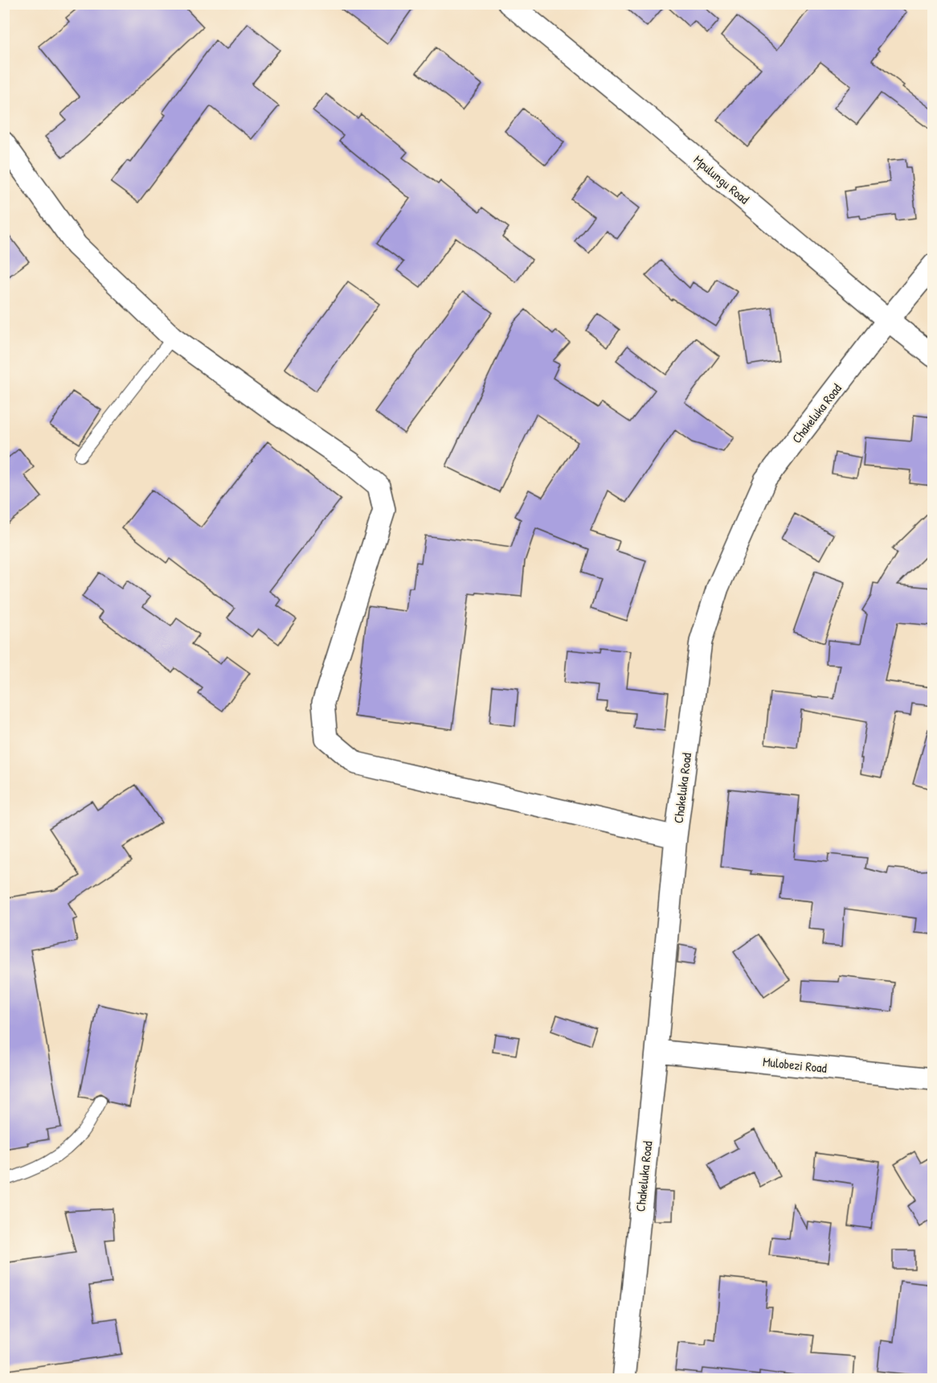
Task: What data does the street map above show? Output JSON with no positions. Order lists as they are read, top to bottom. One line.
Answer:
{"streets":{"street":["Mpulungu Road","Chakeluka Road","Mulobezi Road"]},"crossings":[["Mpulungu Road","Chakeluka Road"],["Chakeluka Road","Mulobezi Road"]]}
